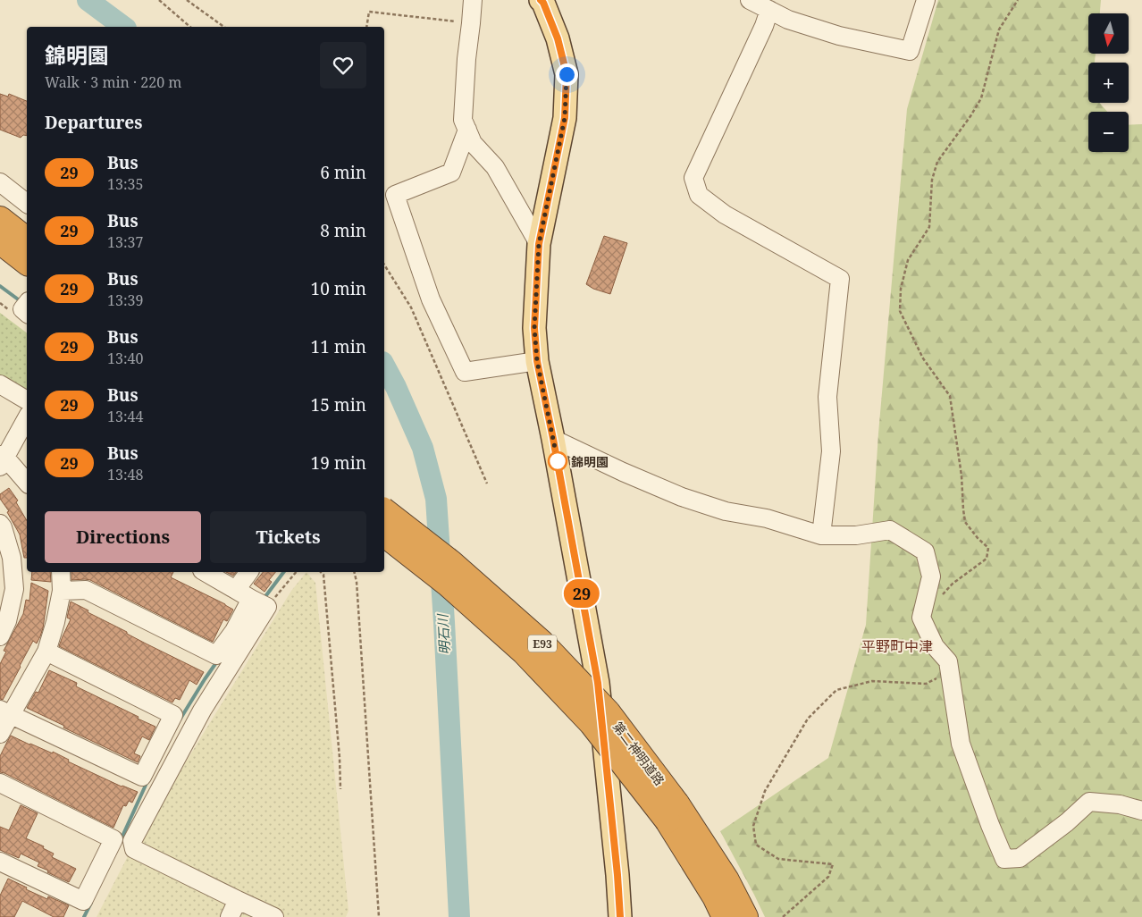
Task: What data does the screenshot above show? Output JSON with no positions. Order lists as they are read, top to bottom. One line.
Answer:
{"streets":{"highway":["E93","第二神明道路"]},"districts":["平野町中津"],"water":["明石川"],"places":["錦明園"],"lines":["bus line 29"],"north":"bottom","page":{"on_map":"29","map_buttons":["+","−"],"heading":[["錦明園","Walk · 3 min · 220 m"],"Departures"],"list":[{"mark":"29","name":"Bus","note":"13:35","value":"6 min"},{"mark":"29","name":"Bus","note":"13:37","value":"8 min"},{"mark":"29","name":"Bus","note":"13:39","value":"10 min"},{"mark":"29","name":"Bus","note":"13:40","value":"11 min"},{"mark":"29","name":"Bus","note":"13:44","value":"15 min"},{"mark":"29","name":"Bus","note":"13:48","value":"19 min"}],"buttons":["Directions","Tickets"]}}
